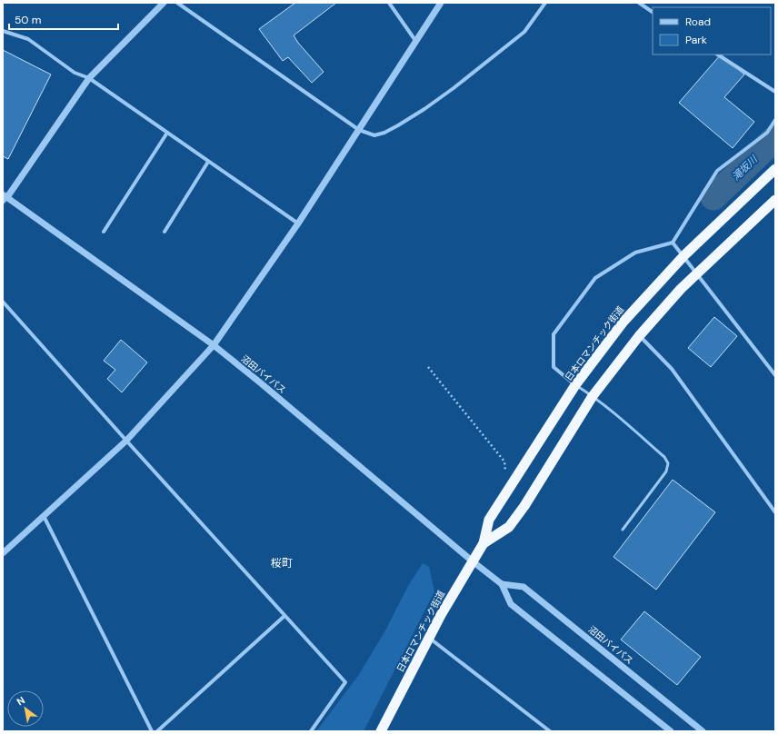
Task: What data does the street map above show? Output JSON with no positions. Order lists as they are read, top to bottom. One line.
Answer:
{"streets":{"highway":["日本ロマンチック街道"],"street":["沼田バイパス"]},"crossings":[["日本ロマンチック街道","沼田バイパス"]],"districts":["桜町"],"water":["滝坂川"],"legend":["Road","Park"],"scale_bar":"50 m","north":"top left"}
